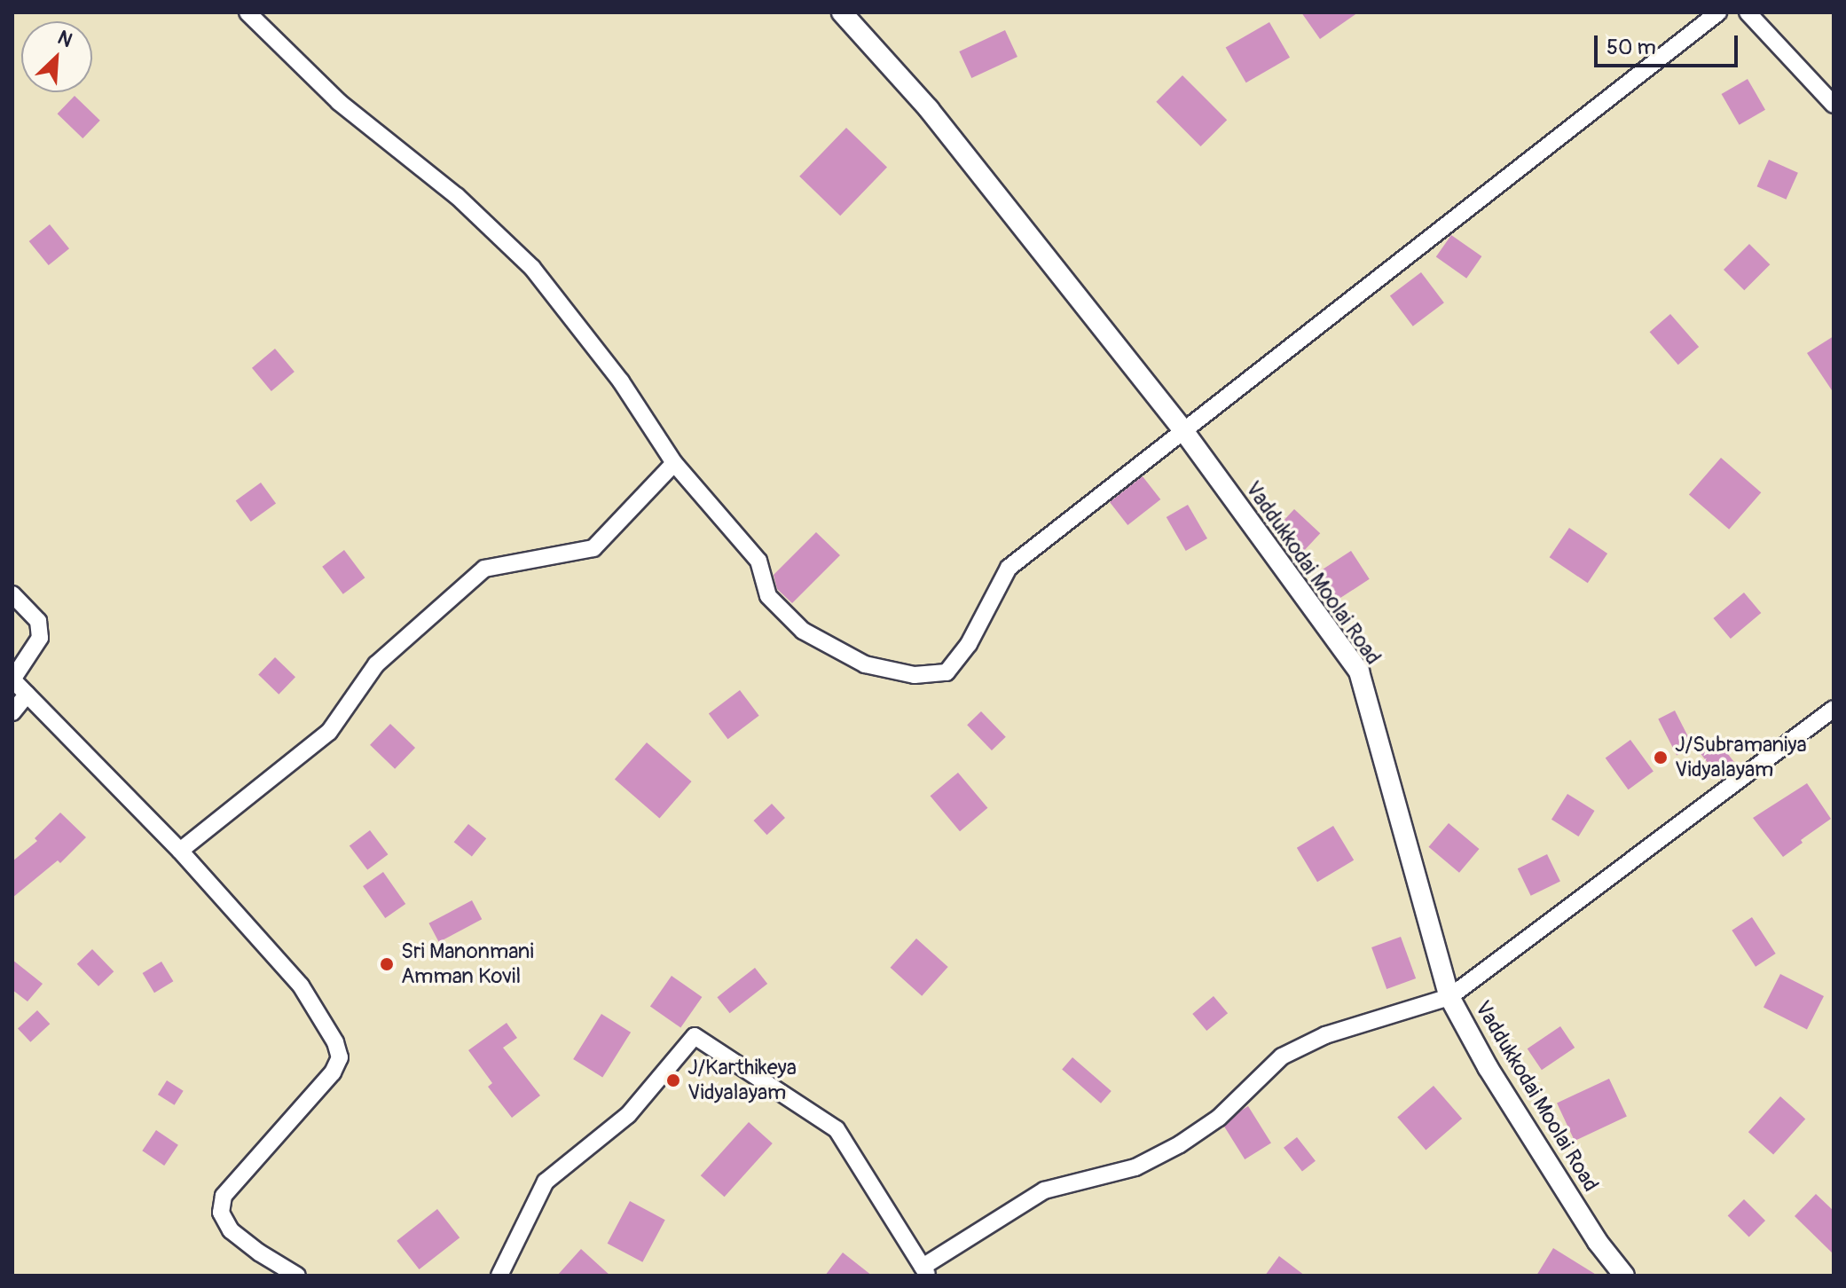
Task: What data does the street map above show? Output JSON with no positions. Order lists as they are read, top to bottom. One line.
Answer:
{"streets":{"street":["Vaddukkodai Moolai Road"]},"places":["J/Subramaniya Vidyalayam","Sri Manonmani Amman Kovil","J/Karthikeya Vidyalayam"],"scale_bar":"50 m","north":"top right"}
